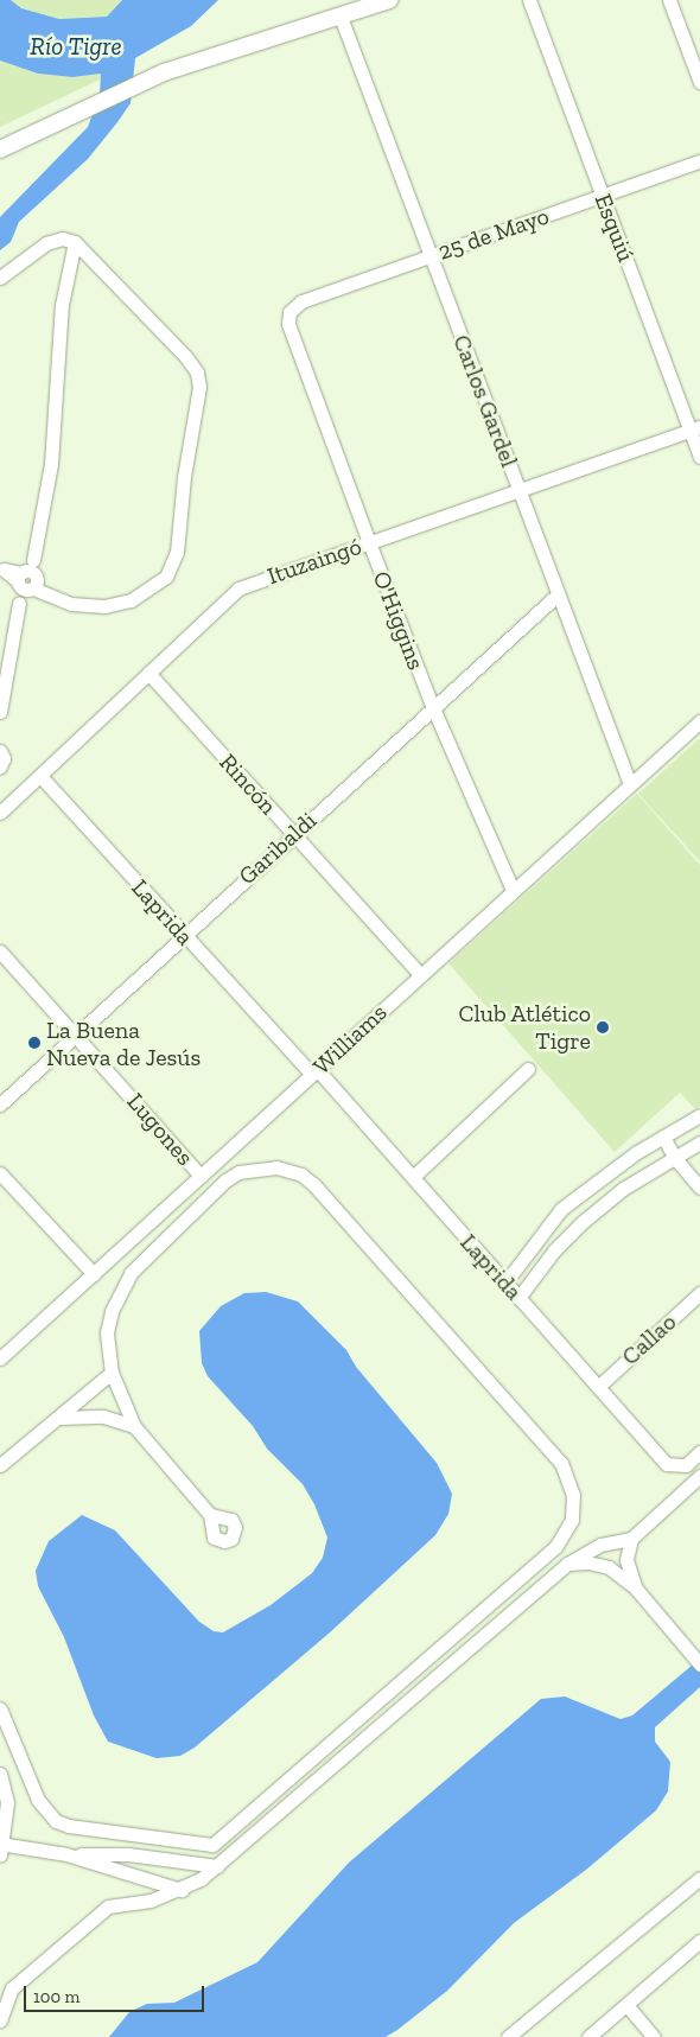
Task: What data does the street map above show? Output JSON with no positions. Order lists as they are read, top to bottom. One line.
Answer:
{"streets":{"street":["Esquiú","25 de Mayo","Carlos Gardel","Ituzaingó","O'Higgins","Rincón","Garibaldi","Laprida","Williams","Lugones","Callao"]},"crossings":[["Esquiú","25 de Mayo"],["Esquiú","Ituzaingó"],["25 de Mayo","Carlos Gardel"],["25 de Mayo","O'Higgins"],["Carlos Gardel","Ituzaingó"],["Carlos Gardel","Garibaldi"],["Carlos Gardel","Williams"],["Ituzaingó","O'Higgins"],["Ituzaingó","Rincón"],["Ituzaingó","Laprida"],["O'Higgins","Garibaldi"],["O'Higgins","Williams"],["Rincón","Garibaldi"],["Rincón","Williams"],["Garibaldi","Laprida"],["Garibaldi","Lugones"],["Laprida","Williams"],["Laprida","Callao"],["Williams","Lugones"]],"water":["Río Tigre"],"places":["Club Atlético Tigre","La Buena Nueva de Jesús"],"scale_bar":"100 m"}
